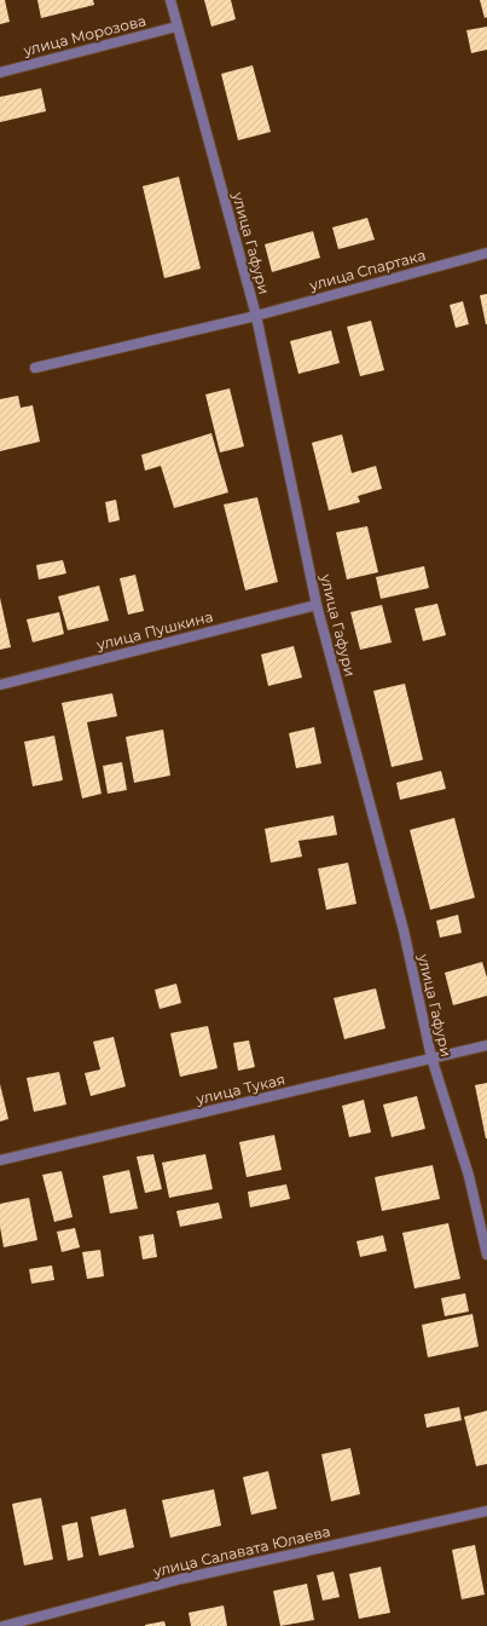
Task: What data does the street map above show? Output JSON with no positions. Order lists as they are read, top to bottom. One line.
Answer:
{"streets":{"street":["улица Морозова","улица Гафури","улица Спартака","улица Пушкина","улица Тукая","улица Салавата Юлаева"]},"crossings":[["улица Морозова","улица Гафури"],["улица Гафури","улица Спартака"],["улица Гафури","улица Пушкина"],["улица Гафури","улица Тукая"]]}
